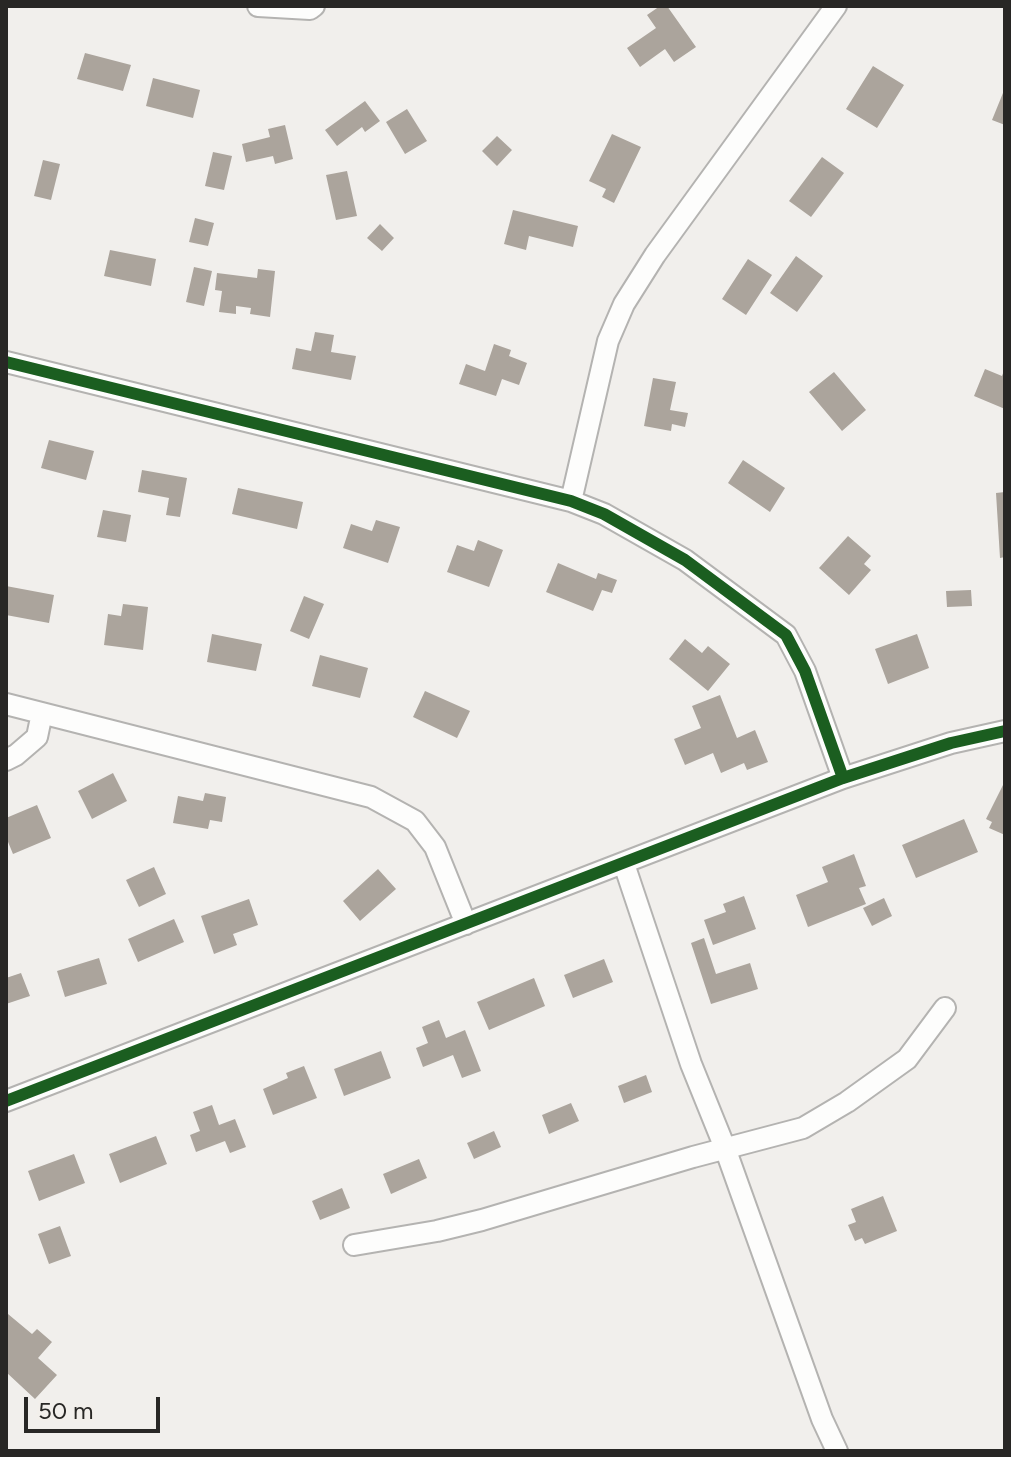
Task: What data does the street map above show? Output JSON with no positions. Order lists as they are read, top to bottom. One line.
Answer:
{"scale_bar":"50 m"}
